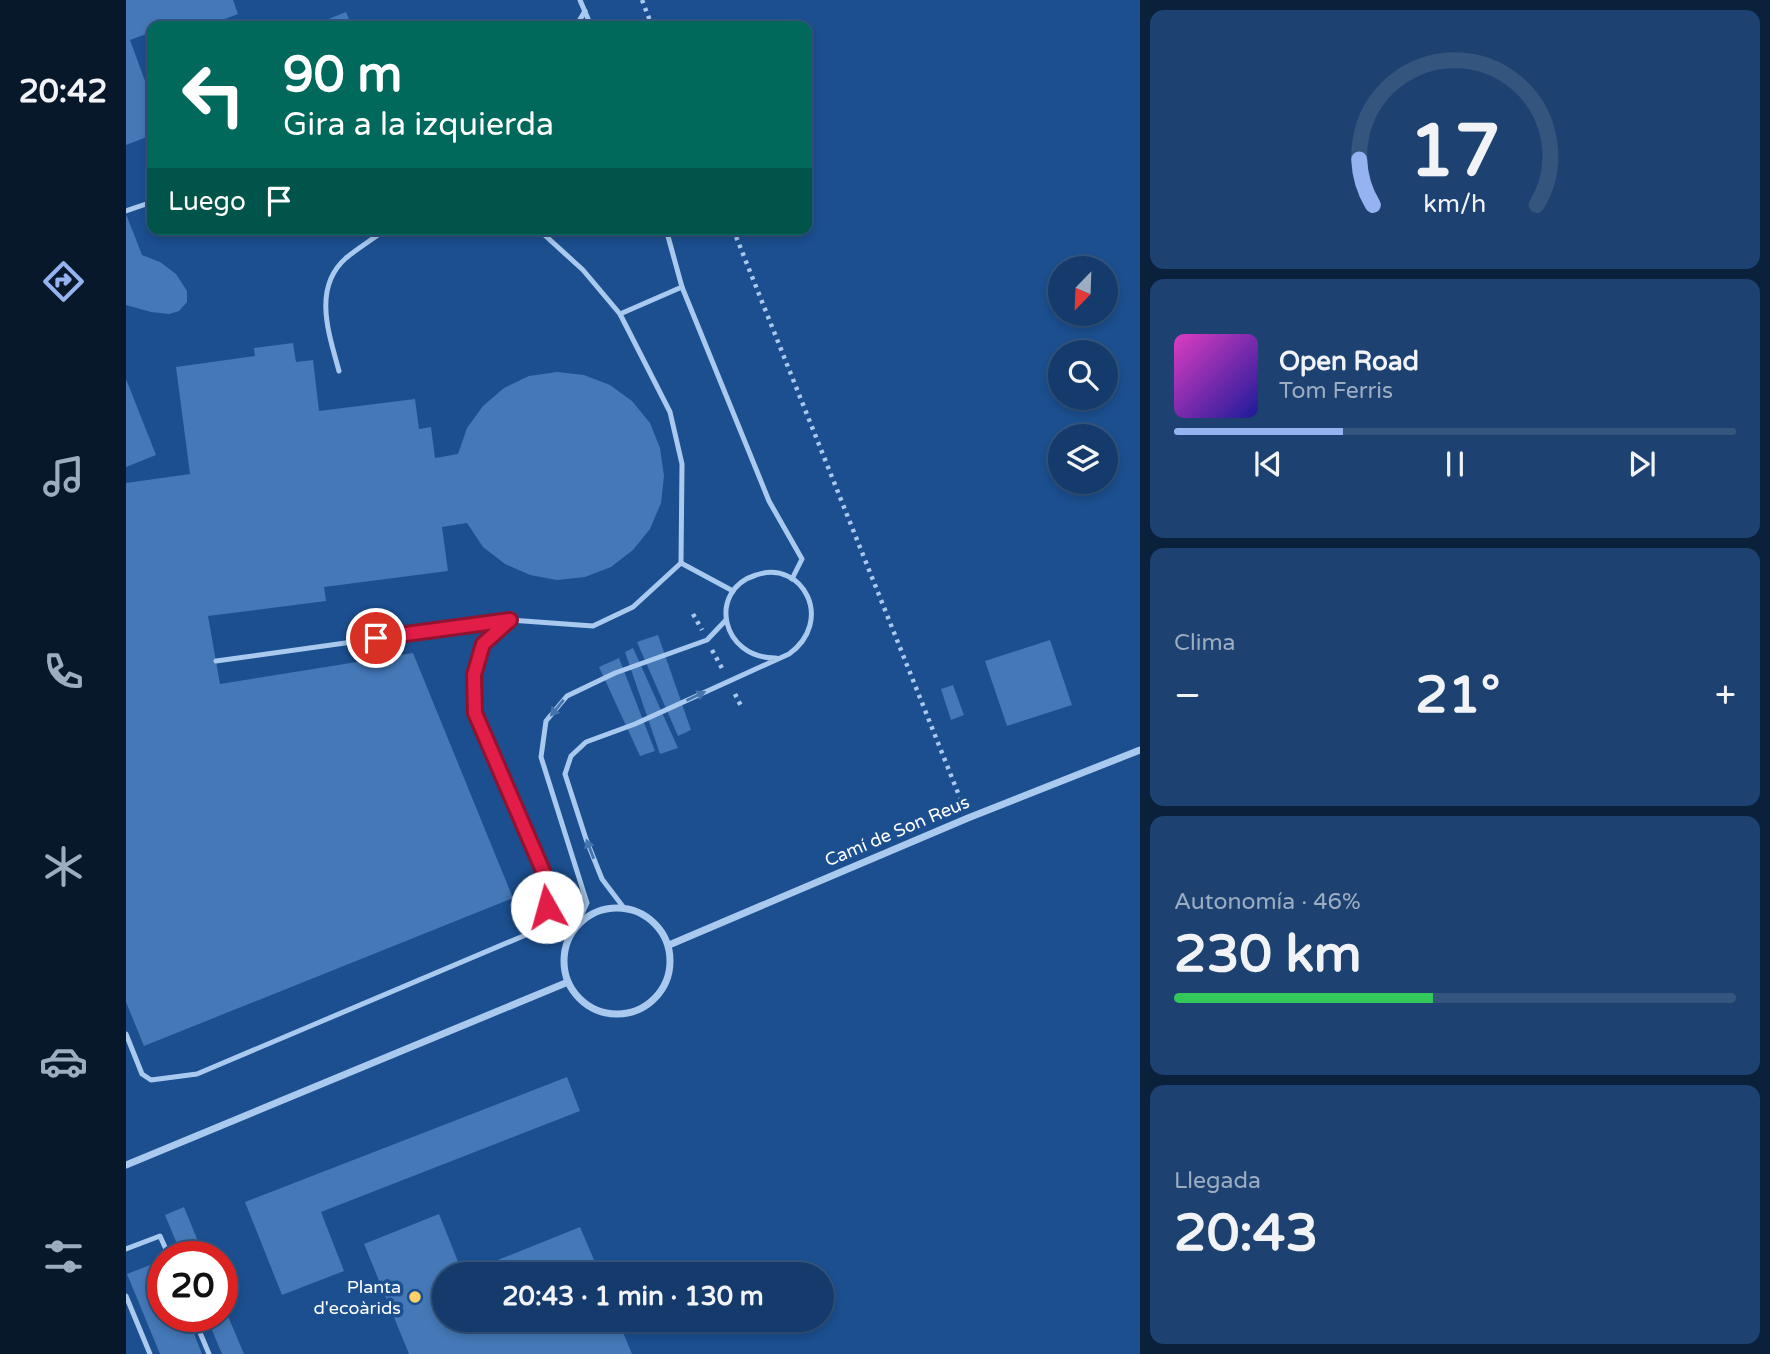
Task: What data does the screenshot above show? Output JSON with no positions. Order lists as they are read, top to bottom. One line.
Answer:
{"streets":{"street":["Camí de Son Reus"]},"places":["Planta d'ecoàrids"],"north":"bottom left","page":{"tabs":"20:42","turn":["90 m","Gira a la izquierda"],"then":"Luego","song":["Open Road","Tom Ferris"],"tile":["Clima",["Autonomía · 46%","230 km"],["Llegada","20:43"]],"heat":["−","21°","+"],"limit":"20","trip":"20:43 · 1 min · 130 m","gauge":["17","km/h"]}}
